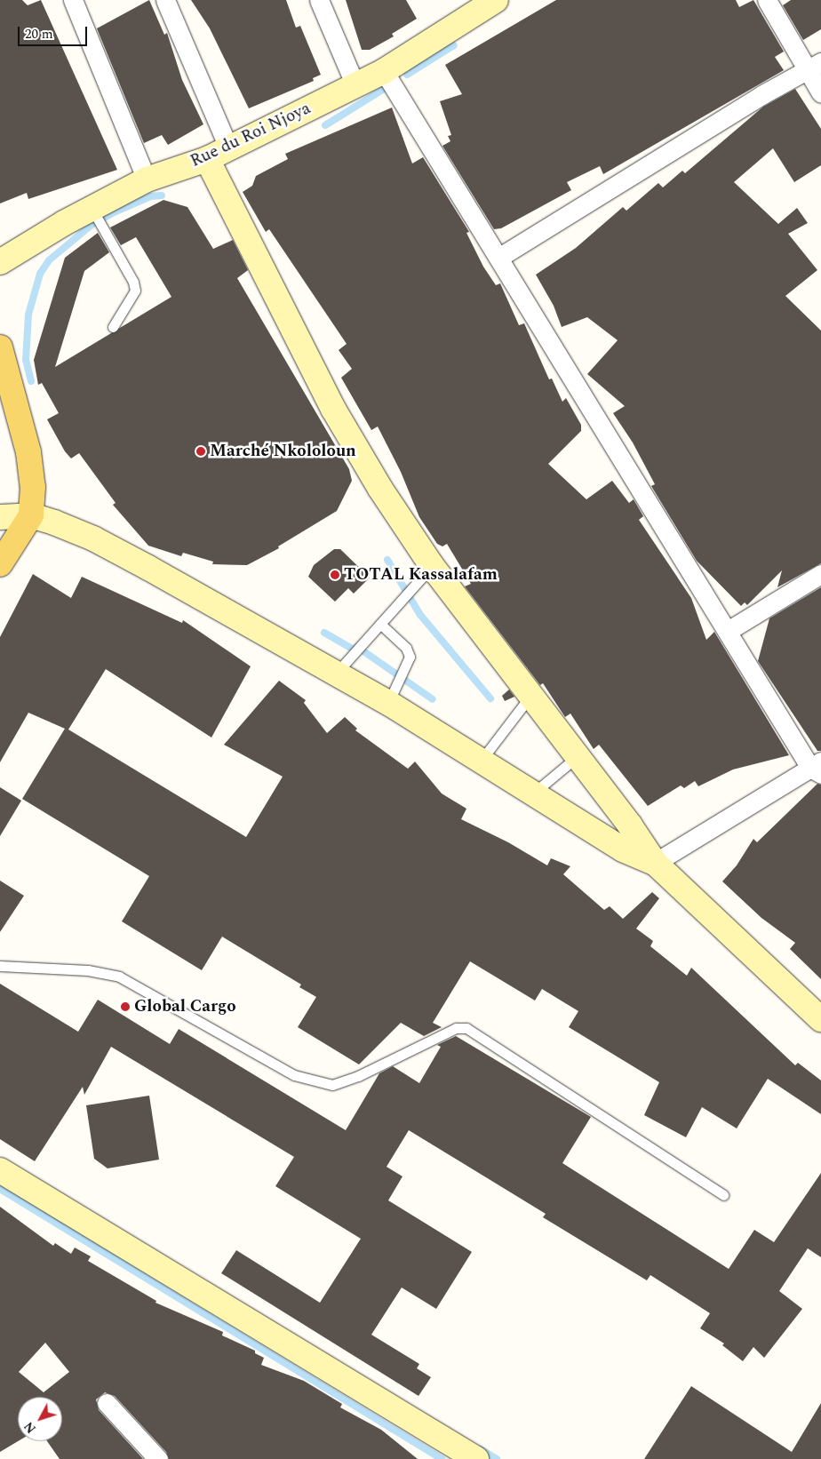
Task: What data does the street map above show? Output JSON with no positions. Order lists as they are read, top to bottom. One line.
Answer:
{"streets":{"street":["Rue du Roi Njoya"]},"places":["Marché Nkololoun","TOTAL Kassalafam","Global Cargo"],"scale_bar":"20 m","north":"bottom left"}
